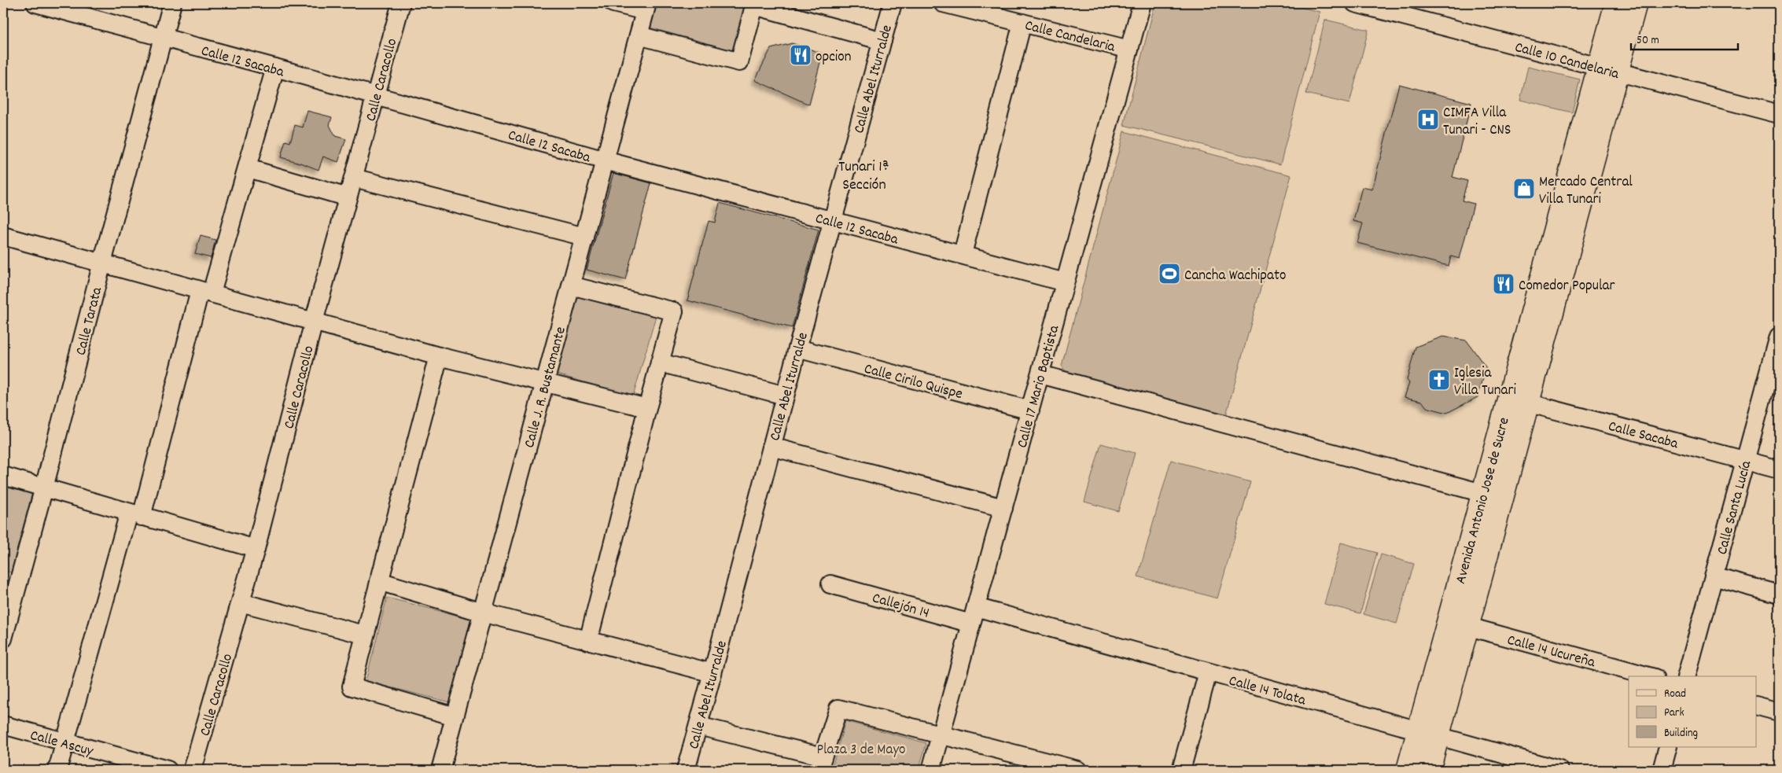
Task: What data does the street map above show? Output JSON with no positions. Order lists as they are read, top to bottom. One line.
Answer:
{"streets":{"main road":["Avenida Antonio Jose de Sucre"],"street":["Calle Candelaria","Calle 10 Candelaria","Calle 12 Sacaba","Calle Abel Iturralde","Calle Caracollo","Calle Tarata","Calle Cirilo Quispe","Calle 17 Mario Baptista","Calle J. R. Bustamante","Calle Sacaba","Calle Santa Lucía","Callejón 14","Calle 14 Ucureña","Calle 14 Tolata","Calle Ascuy"]},"crossings":[["Calle Candelaria","Calle 17 Mario Baptista"],["Calle 10 Candelaria","Avenida Antonio Jose de Sucre"],["Calle 12 Sacaba","Calle Abel Iturralde"],["Calle 12 Sacaba","Calle Caracollo"],["Calle 12 Sacaba","Calle Tarata"],["Calle 12 Sacaba","Calle 17 Mario Baptista"],["Calle 12 Sacaba","Calle J. R. Bustamante"],["Calle Abel Iturralde","Calle Cirilo Quispe"],["Calle Cirilo Quispe","Calle 17 Mario Baptista"],["Calle 17 Mario Baptista","Callejón 14"],["Calle 17 Mario Baptista","Calle 14 Tolata"],["Calle Sacaba","Avenida Antonio Jose de Sucre"],["Calle Sacaba","Calle Santa Lucía"],["Avenida Antonio Jose de Sucre","Calle 14 Ucureña"],["Avenida Antonio Jose de Sucre","Calle 14 Tolata"],["Callejón 14","Calle 14 Tolata"]],"districts":["Tunari 1ª Sección"],"parks":["Plaza 3 de Mayo"],"places":{"restaurant":["opcion","Comedor Popular"],"hospital":["CIMFA Villa Tunari - CNS"],"shop":["Mercado Central Villa Tunari"],"sports":["Cancha Wachipato"],"church":["Iglesia Villa Tunari"]},"legend":["Road","Park","Building"],"scale_bar":"50 m"}
